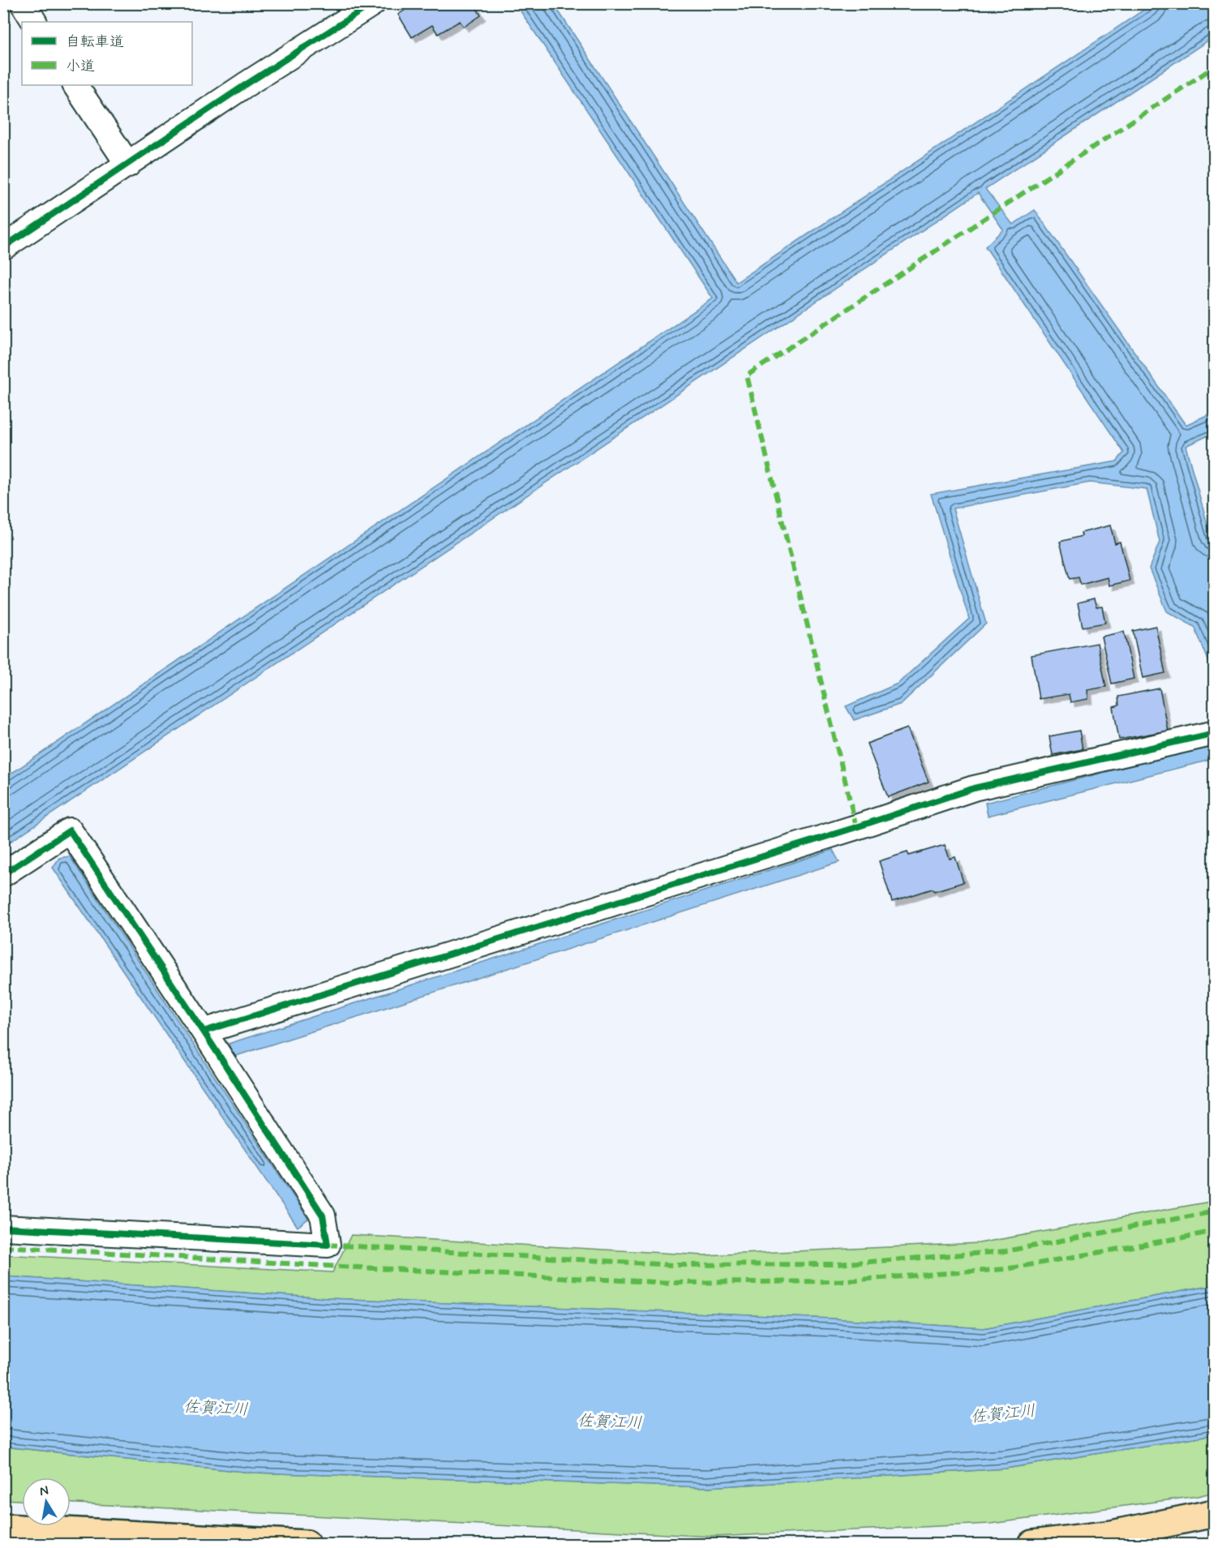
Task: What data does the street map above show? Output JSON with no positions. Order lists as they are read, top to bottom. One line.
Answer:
{"water":["佐賀江川"],"legend":["自転車道","小道"],"north":"top"}
